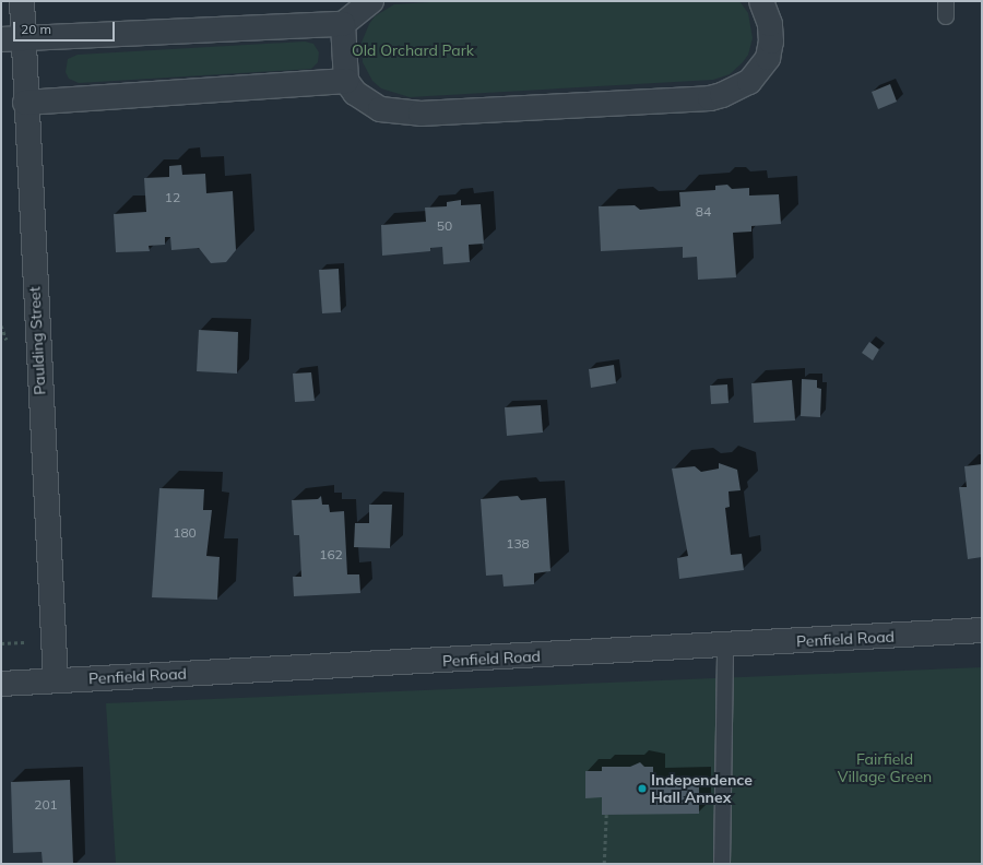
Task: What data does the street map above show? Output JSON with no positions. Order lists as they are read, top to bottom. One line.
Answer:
{"streets":{"street":["Paulding Street","Penfield Road"]},"crossings":[["Paulding Street","Penfield Road"]],"parks":["Old Orchard Park","Fairfield Village Green"],"places":["Independence Hall Annex"],"house_numbers":["12","84","50","180","138","162","201"],"scale_bar":"20 m"}
